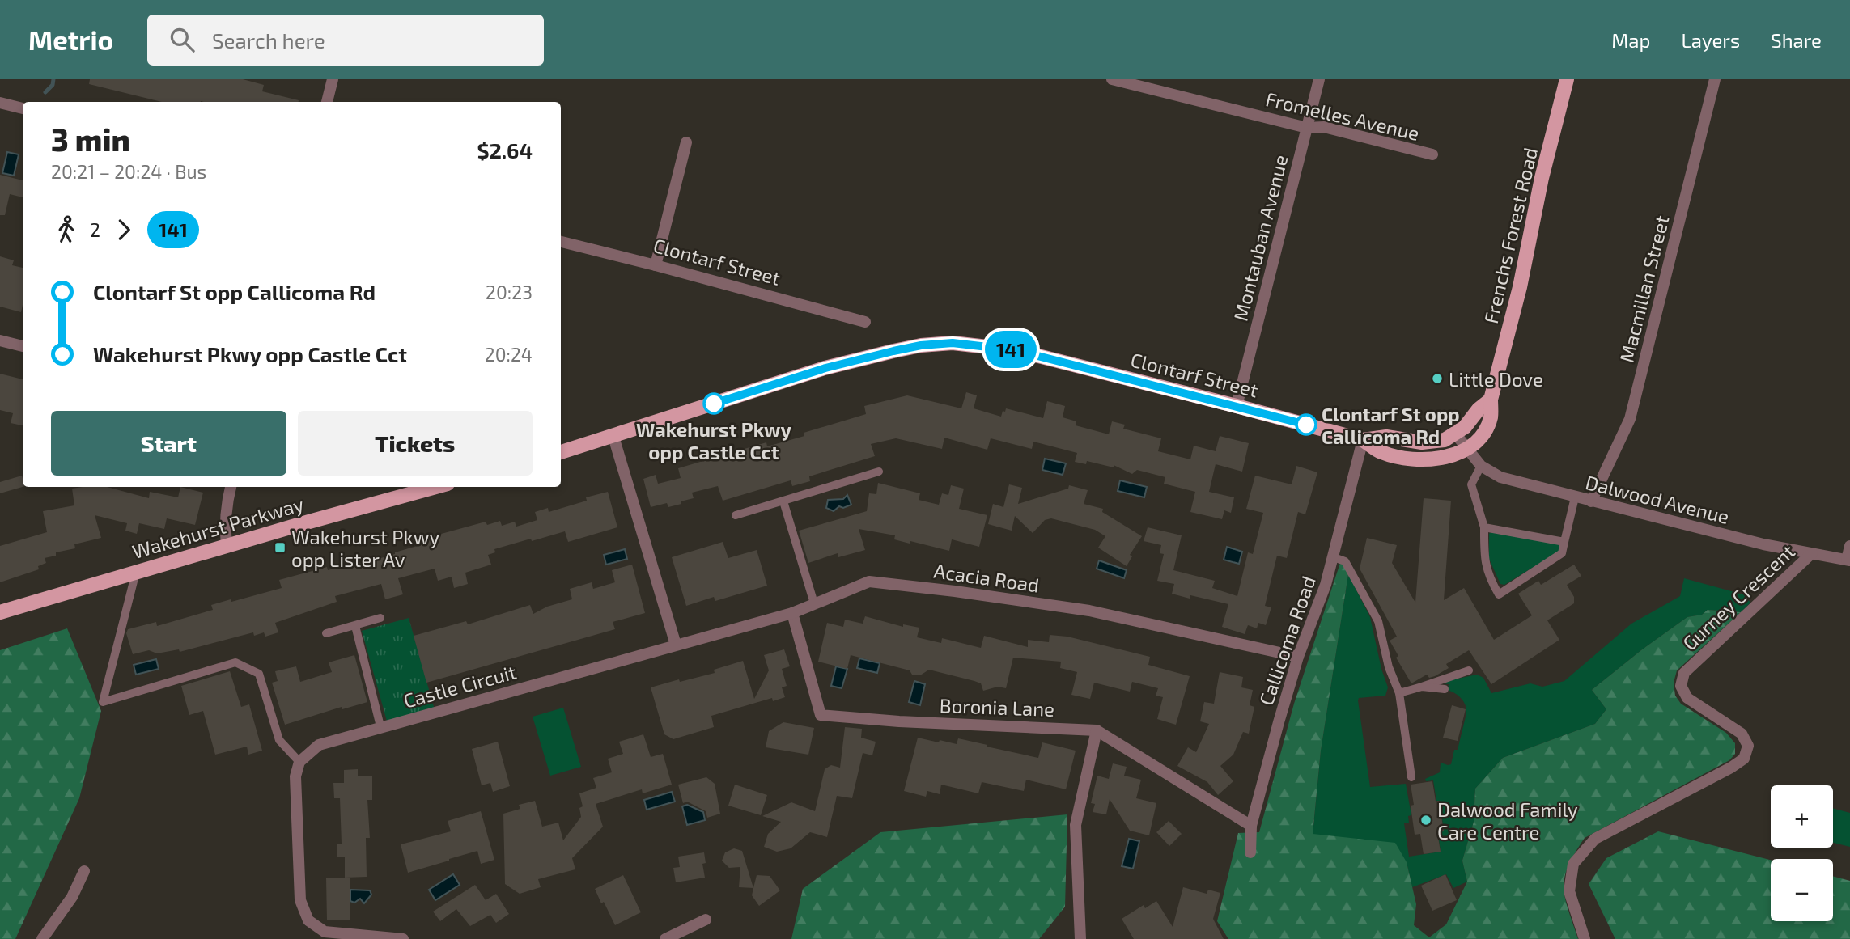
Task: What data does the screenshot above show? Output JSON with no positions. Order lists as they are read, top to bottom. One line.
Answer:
{"streets":{"main road":["Frenchs Forest Road","Clontarf Street","Wakehurst Parkway"],"street":["Fromelles Avenue","Montauban Avenue","Macmillan Street","Dalwood Avenue","Acacia Road","Gurney Crescent","Callicoma Road","Castle Circuit","Boronia Lane"]},"crossings":[["Fromelles Avenue","Montauban Avenue"],["Frenchs Forest Road","Clontarf Street"],["Frenchs Forest Road","Dalwood Avenue"],["Montauban Avenue","Clontarf Street"],["Clontarf Street","Dalwood Avenue"],["Clontarf Street","Callicoma Road"],["Macmillan Street","Dalwood Avenue"],["Dalwood Avenue","Gurney Crescent"],["Acacia Road","Callicoma Road"],["Acacia Road","Castle Circuit"],["Acacia Road","Boronia Lane"],["Callicoma Road","Boronia Lane"]],"places":{"other":["Little Dove","Wakehurst Pkwy opp Castle Cct","Clontarf St opp Callicoma Rd","Dalwood Family Care Centre"],"transit":["Wakehurst Pkwy opp Lister Av"]},"lines":["bus line 141"],"page":{"header":"Metrio","search":"Search here","nav":["Map","Layers","Share"],"on_map":"141","heading":["3 min","20:21 – 20:24 · Bus","$2.64"],"legs":["2","141"],"list":[{"name":"Clontarf St opp Callicoma Rd","value":"20:23"},{"name":"Wakehurst Pkwy opp Castle Cct","value":"20:24"}],"buttons":["Start","Tickets"],"map_buttons":["+","−"]}}
